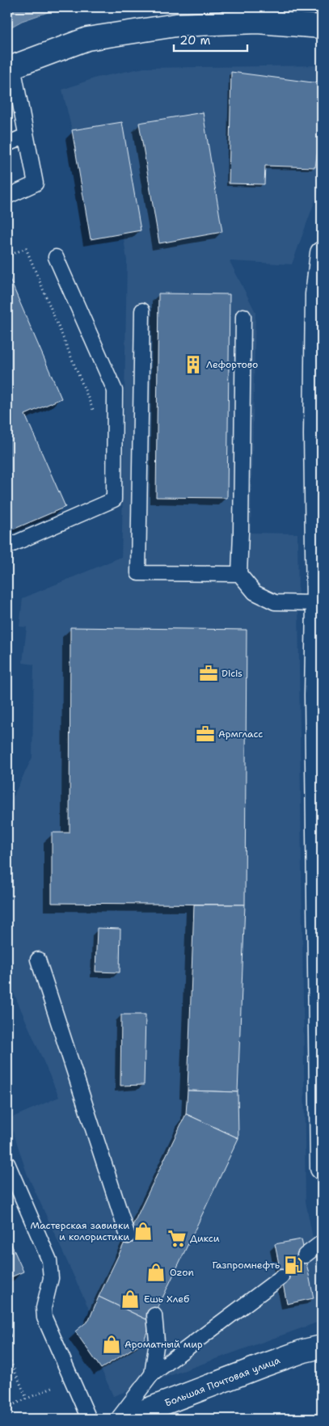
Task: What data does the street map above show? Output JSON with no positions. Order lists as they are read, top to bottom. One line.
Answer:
{"streets":{"street":["Большая Почтовая улица"]},"places":{"building":["Лефортово"],"office":["Dicis","Армгласс"],"shop":["Мастерская завивки и колористики","Ozon","Ешь Хлеб","Ароматный мир"],"supermarket":["Дикси"],"fuel station":["Газпромнефть"]},"scale_bar":"20 m"}
